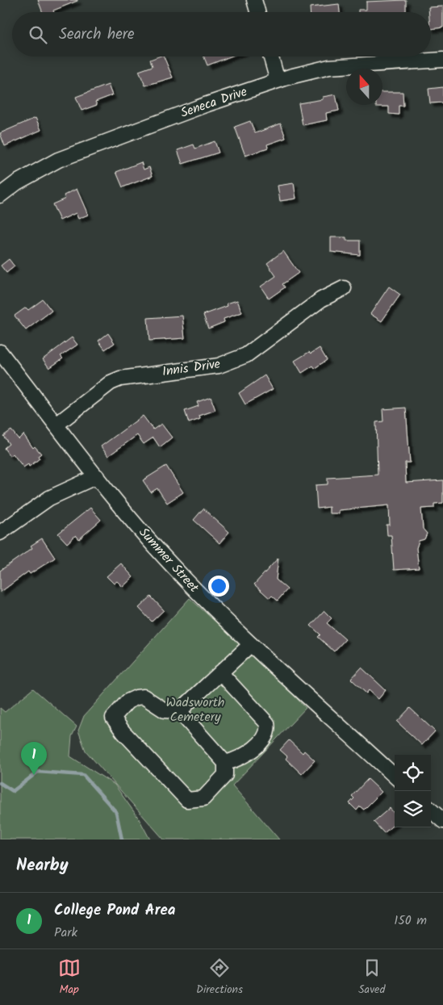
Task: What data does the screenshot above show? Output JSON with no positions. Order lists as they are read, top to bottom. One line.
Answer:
{"streets":{"street":["Seneca Drive","Innis Drive","Summer Street"]},"crossings":[["Innis Drive","Summer Street"]],"parks":["Wadsworth Cemetery"],"north":"top","page":{"search":"Search here","pins":"1","heading":"Nearby","list":[{"mark":"1","name":"College Pond Area","note":"Park","value":"150 m"}],"nav":["Map","Directions","Saved"]}}
